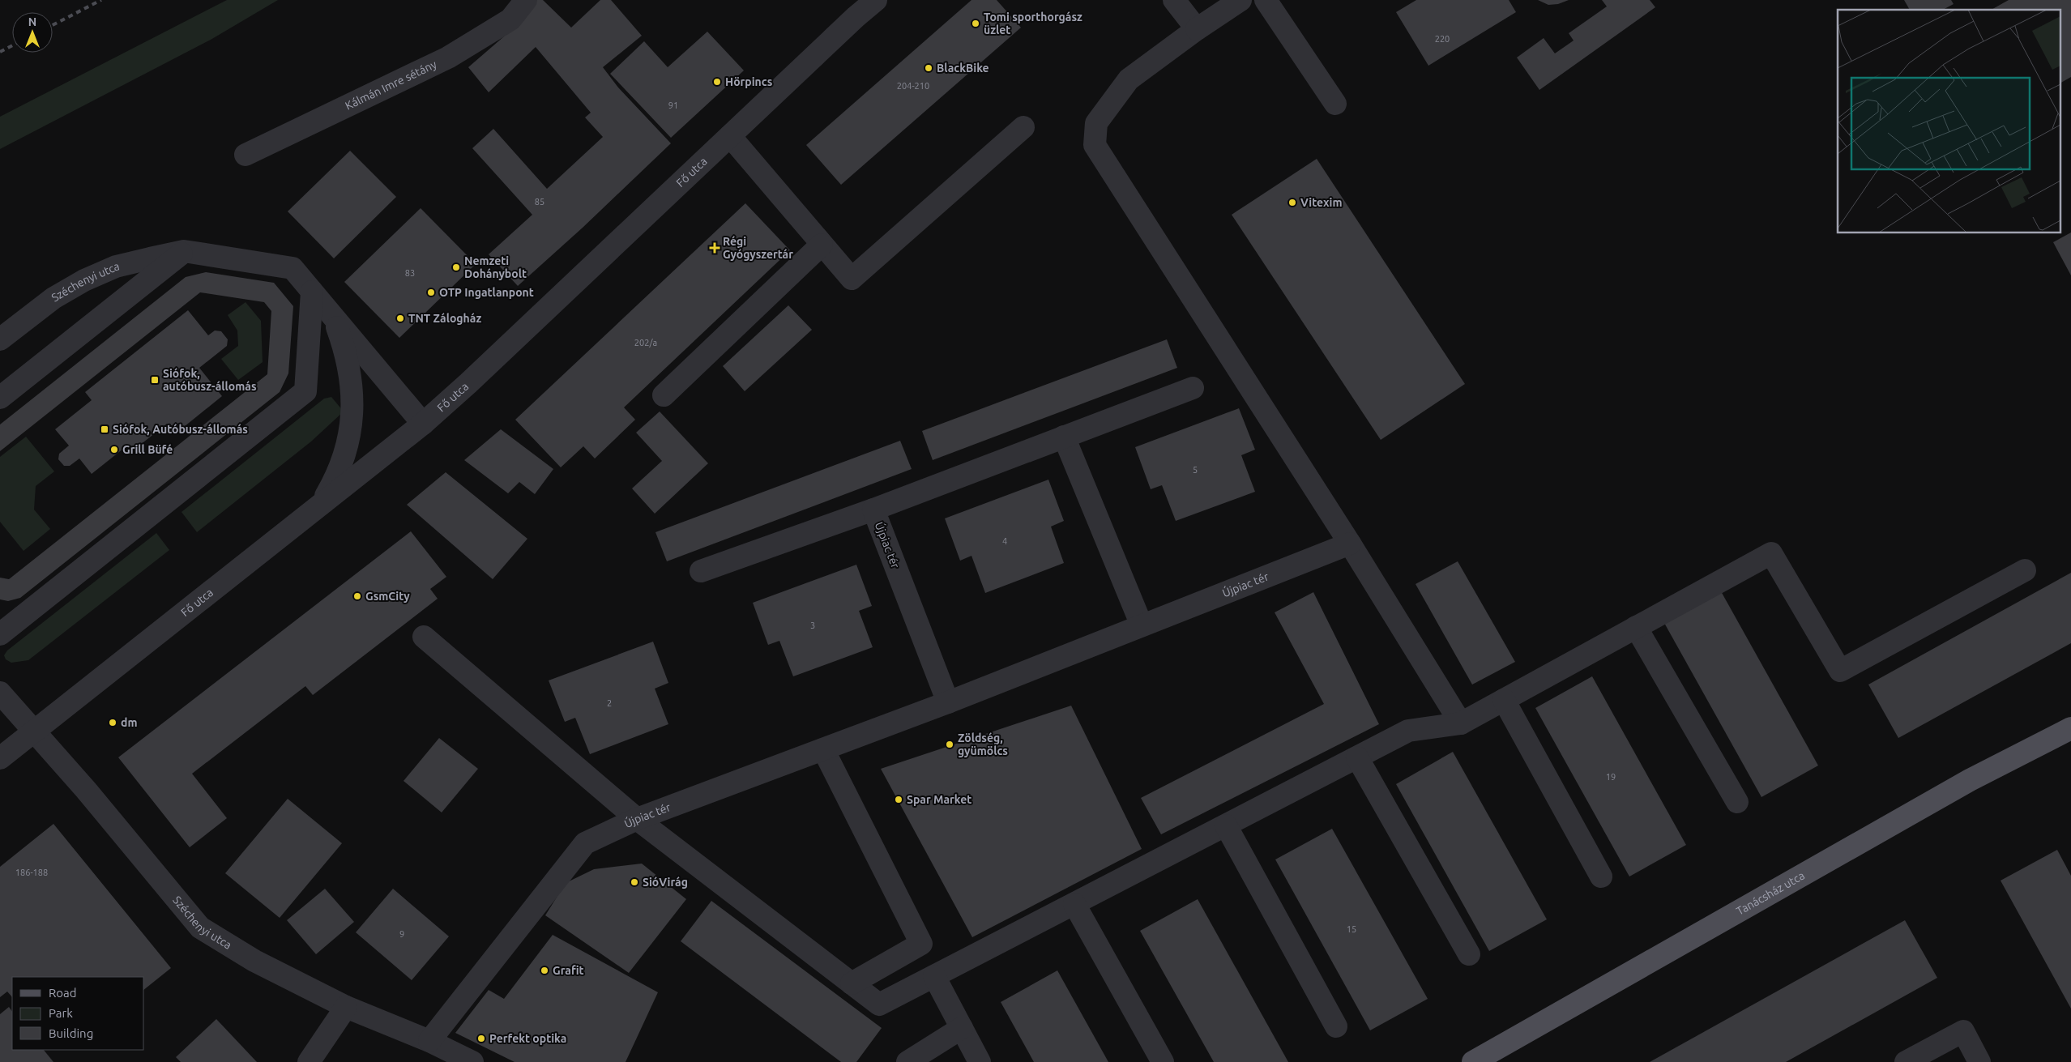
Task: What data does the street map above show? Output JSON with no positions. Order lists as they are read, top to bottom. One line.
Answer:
{"streets":{"main road":["Tanácsház utca"],"street":["Kálmán Imre sétány","Fő utca","Széchenyi utca","Újpiac tér"]},"crossings":[["Fő utca","Széchenyi utca"],["Széchenyi utca","Újpiac tér"]],"places":{"other":["Tomi sporthorgász üzlet","BlackBike","Hörpincs","Vitexim","Nemzeti Dohánybolt","OTP Ingatlanpont","TNT Zálogház","Grill Büfé","GsmCity","dm","Zöldség, gyümölcs","Spar Market","SióVirág","Grafit","Perfekt optika"],"health":["Régi Gyógyszertár"],"transit":["Siófok, autóbusz-állomás","Siófok, Autóbusz-állomás"]},"house_numbers":["220","204-210","91","85","83","202/a","5","4","3","2","19","186-188","15","9"],"legend":["Road","Park","Building"],"north":"top"}
